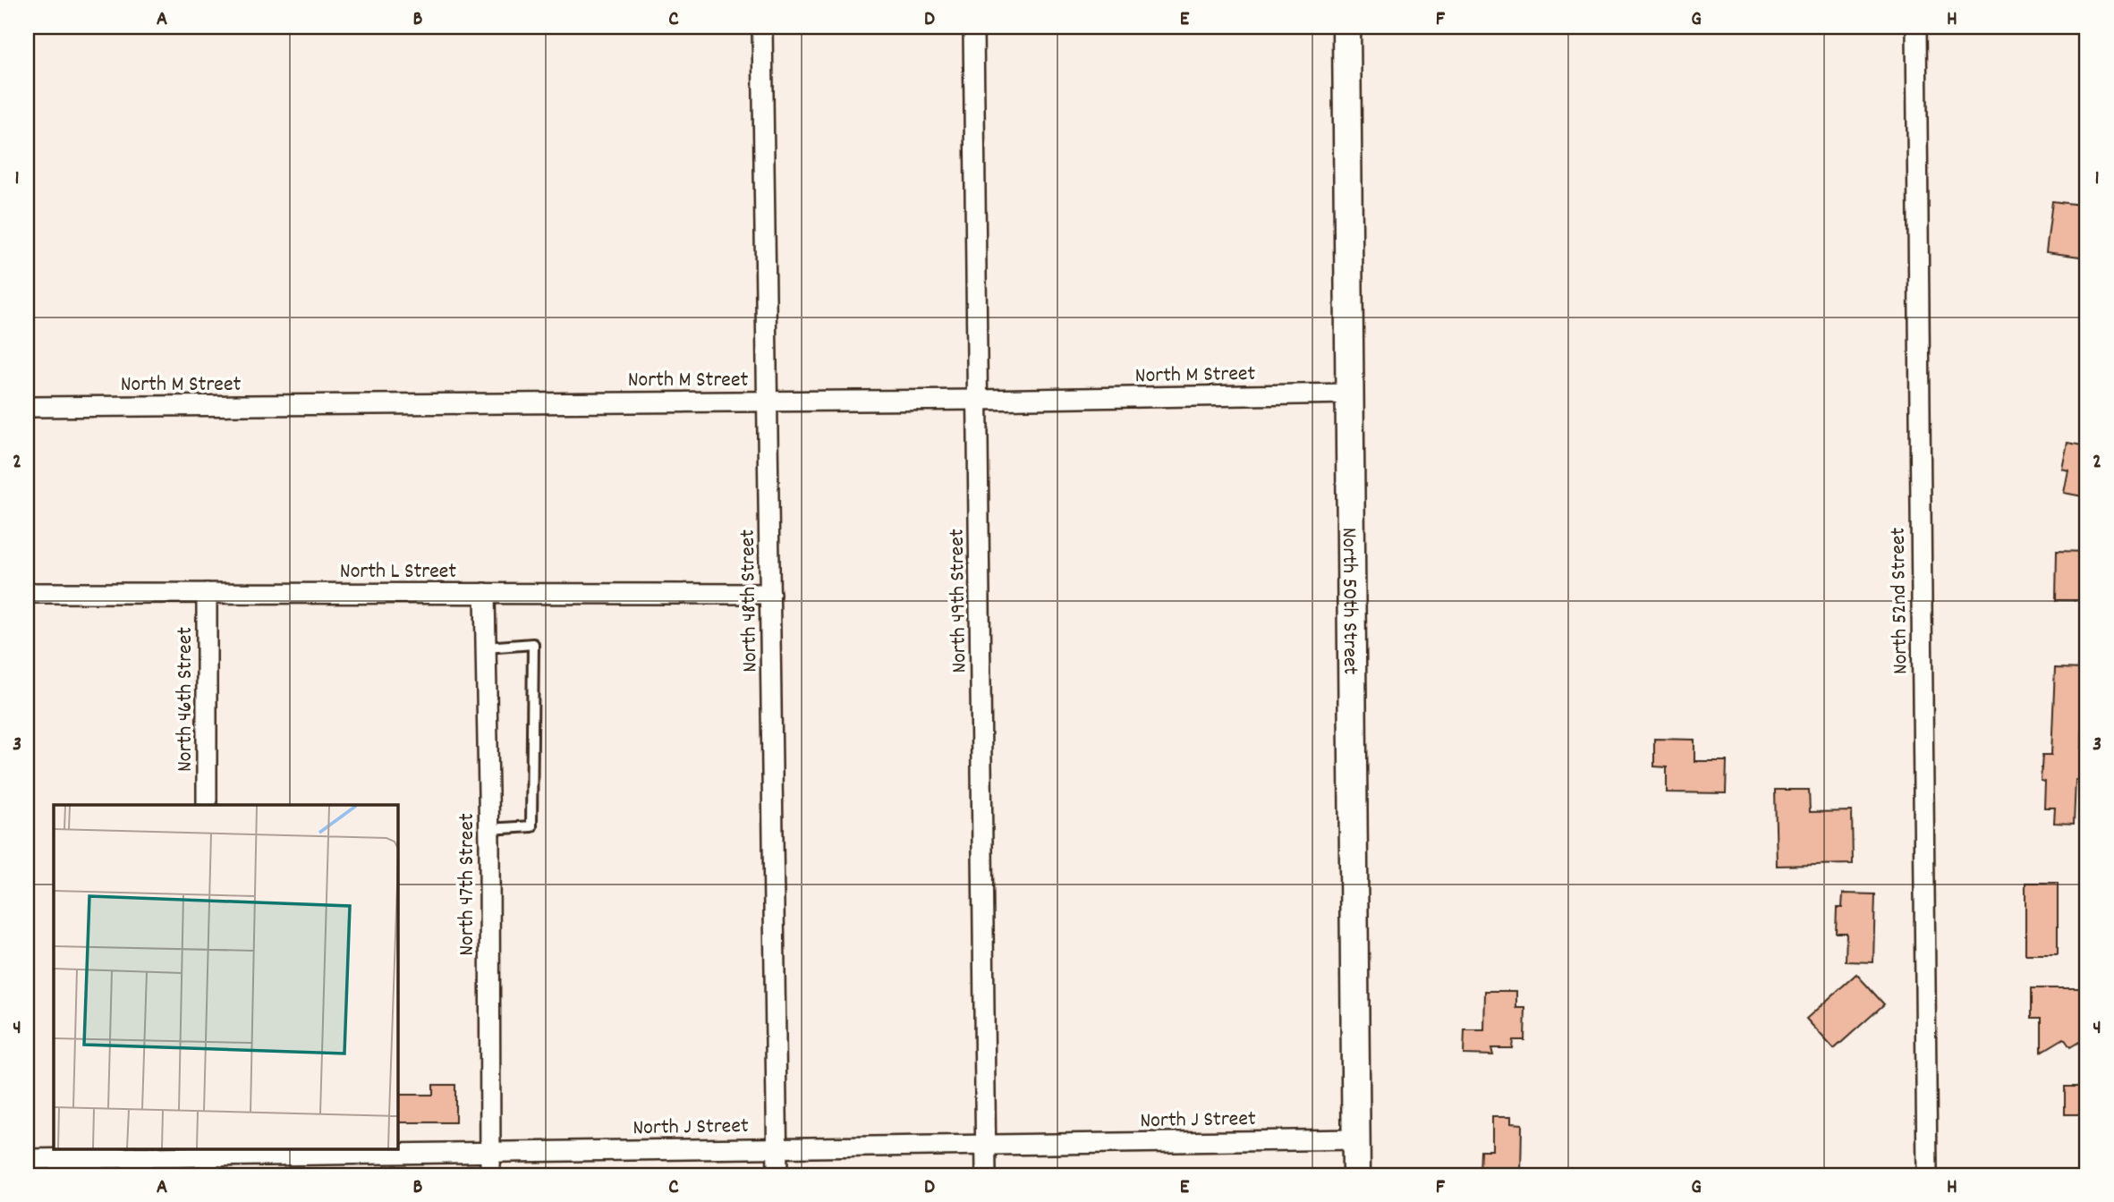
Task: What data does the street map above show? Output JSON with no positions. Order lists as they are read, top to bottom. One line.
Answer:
{"streets":{"street":["North M Street","North L Street","North 48th Street","North 49th Street","North 50th Street","North 52nd Street","North 46th Street","North 47th Street","North J Street"]},"crossings":[["North M Street","North 48th Street"],["North M Street","North 49th Street"],["North M Street","North 50th Street"],["North L Street","North 48th Street"],["North L Street","North 46th Street"],["North L Street","North 47th Street"],["North 48th Street","North J Street"],["North 49th Street","North J Street"],["North 50th Street","North J Street"],["North 47th Street","North J Street"]],"grid":{"columns":["A","B","C","D","E","F","G","H"],"rows":["1","2","3","4"]}}
